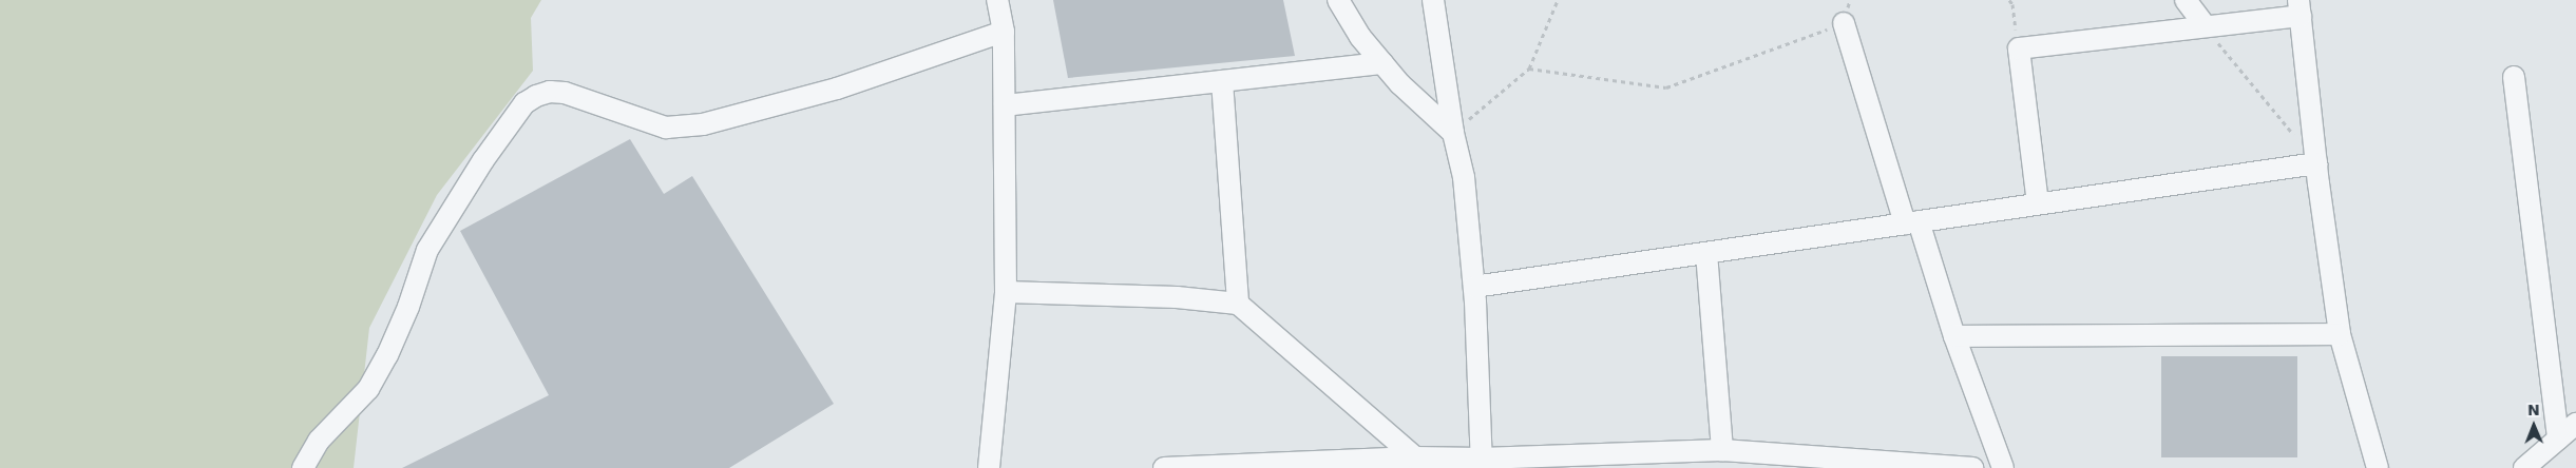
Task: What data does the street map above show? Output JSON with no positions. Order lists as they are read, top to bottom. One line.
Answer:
{"north":"top"}
